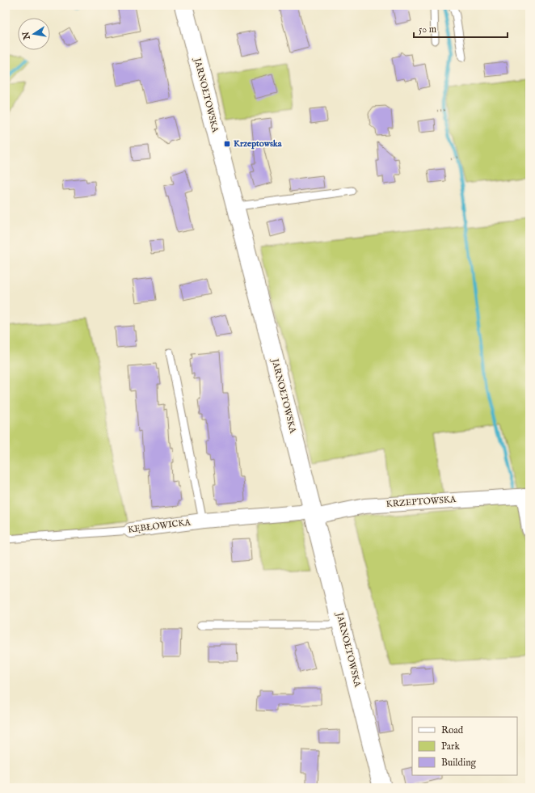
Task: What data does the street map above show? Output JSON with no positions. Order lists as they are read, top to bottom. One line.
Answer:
{"streets":{"street":["JARNOŁTOWSKA","KRZEPTOWSKA","KĘBŁOWICKA"]},"crossings":[["JARNOŁTOWSKA","KRZEPTOWSKA"],["JARNOŁTOWSKA","KĘBŁOWICKA"],["KRZEPTOWSKA","KĘBŁOWICKA"]],"places":{"transit":["Krzeptowska"]},"legend":["Road","Park","Building"],"scale_bar":"50 m","north":"left"}
